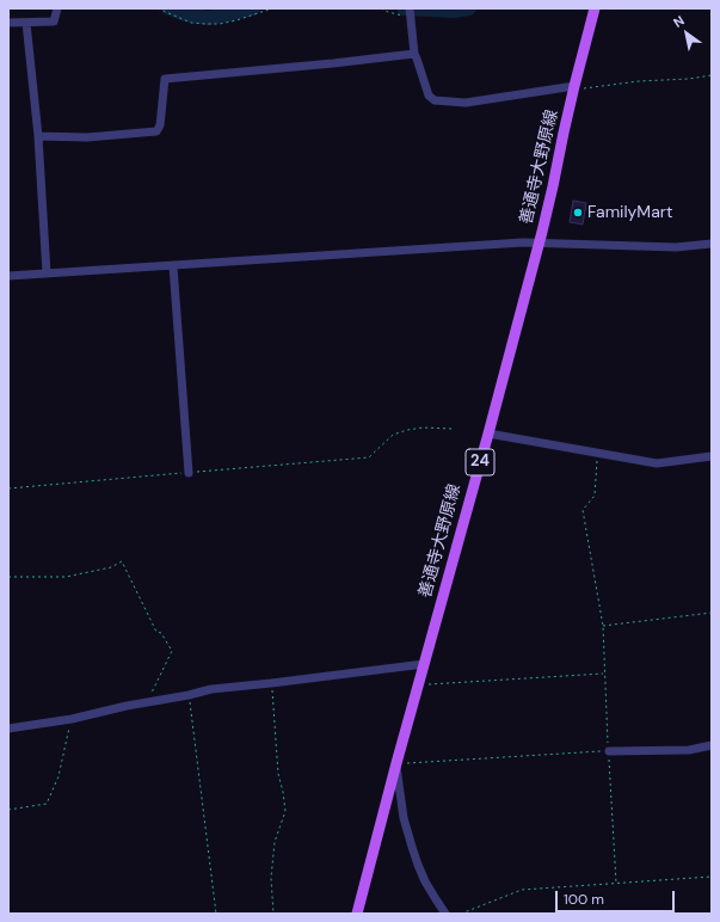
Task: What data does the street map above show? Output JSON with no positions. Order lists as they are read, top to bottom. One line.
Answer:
{"streets":{"main road":["善通寺大野原線","24"]},"places":["FamilyMart"],"scale_bar":"100 m","north":"top left"}
